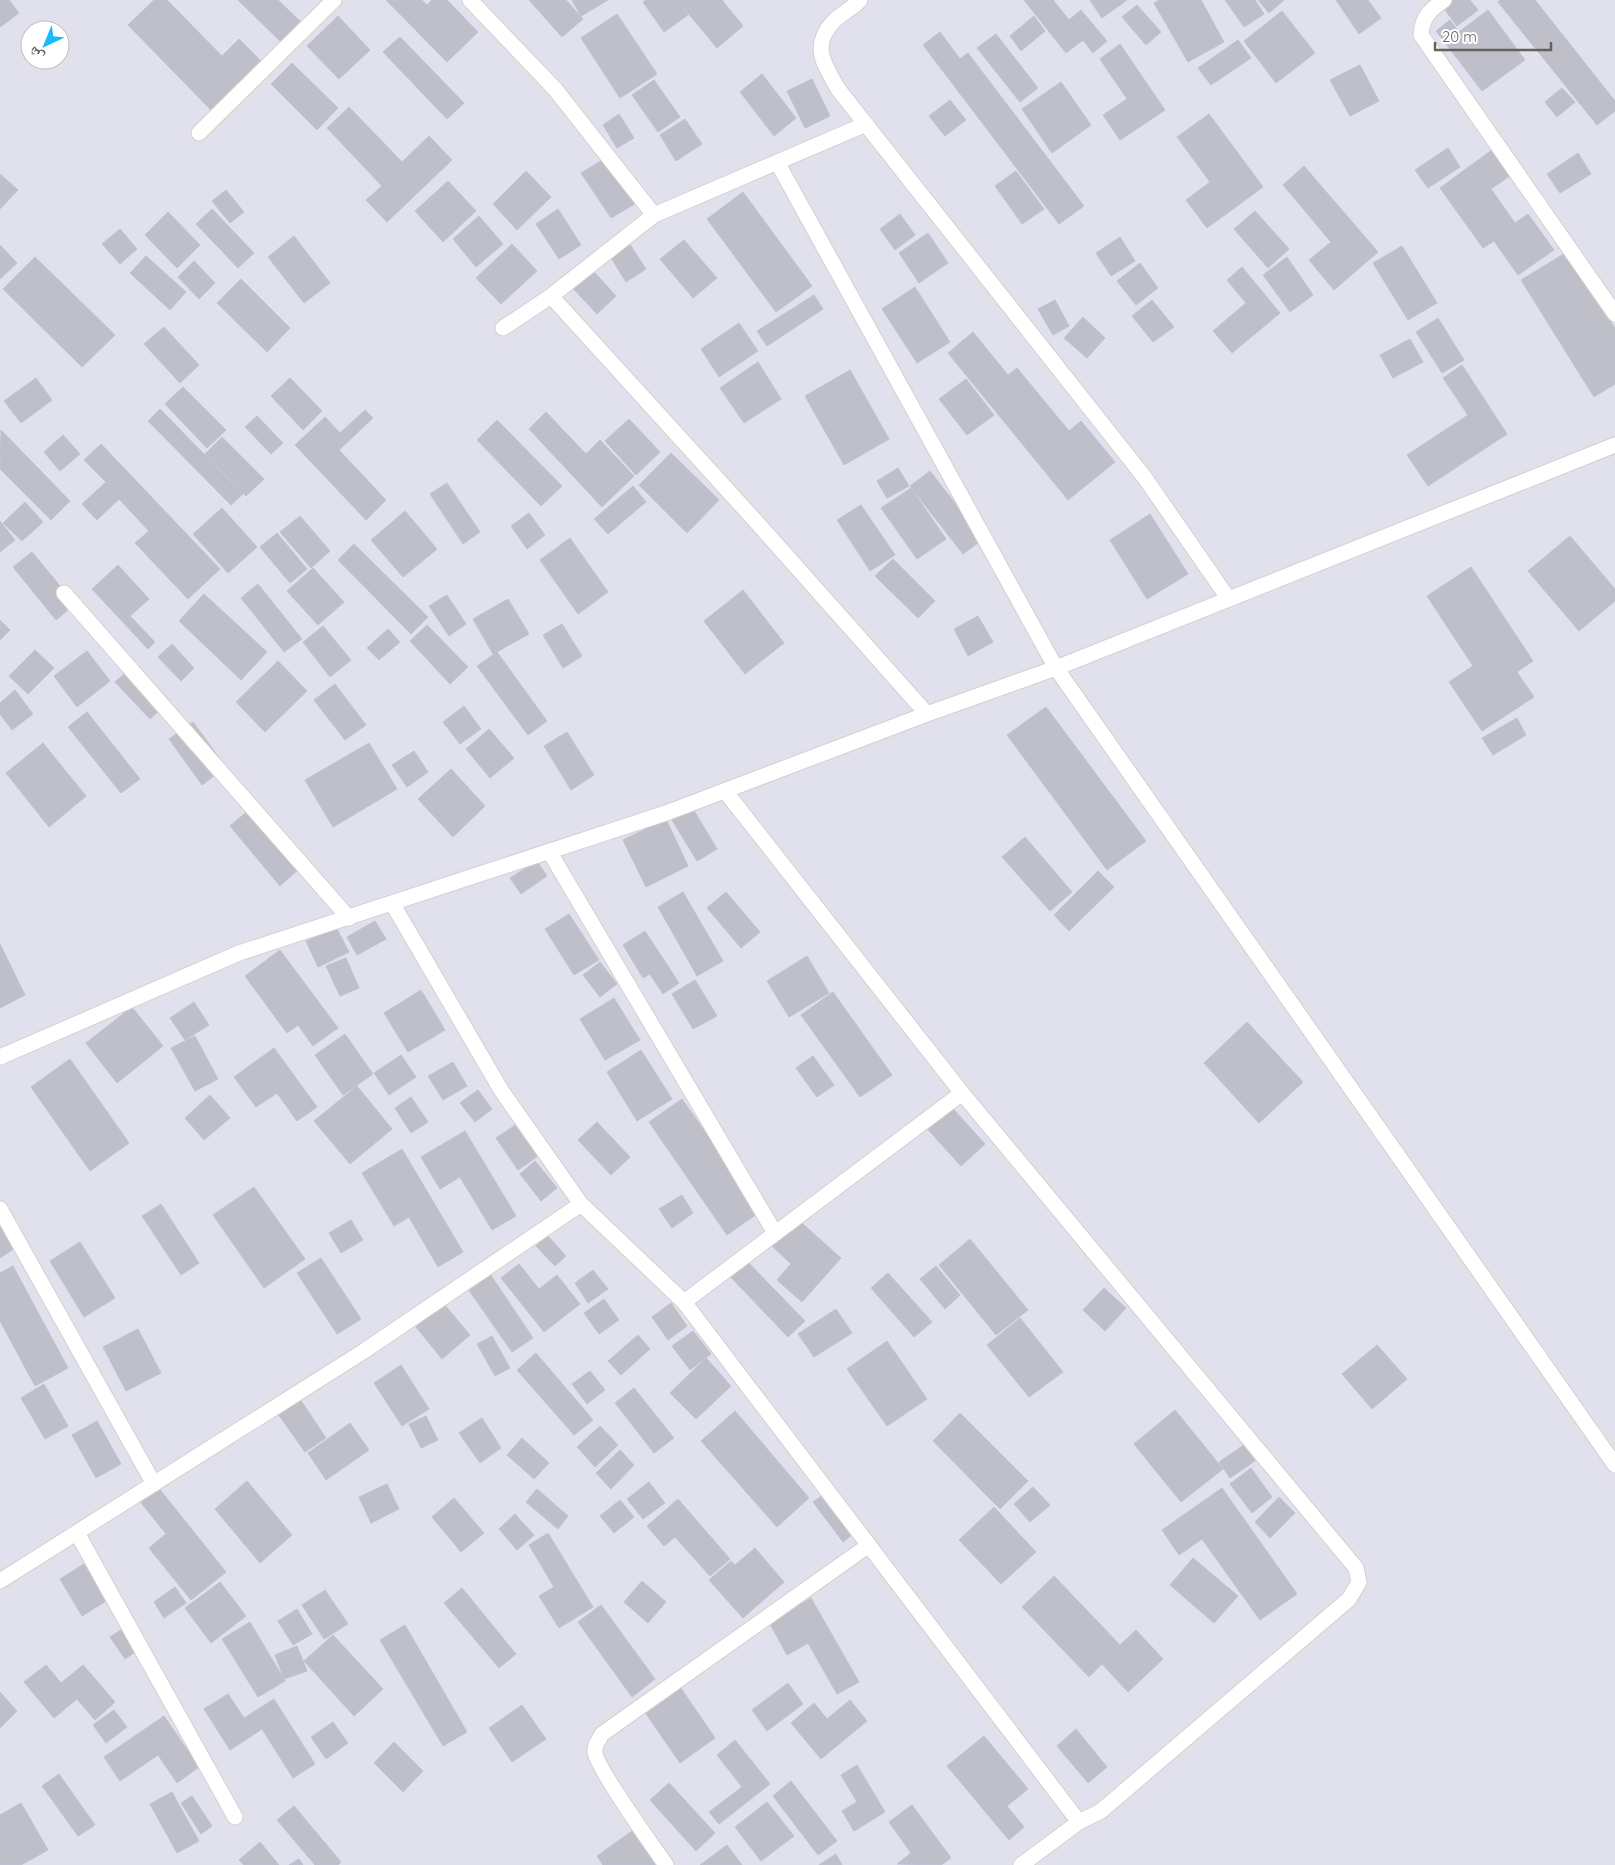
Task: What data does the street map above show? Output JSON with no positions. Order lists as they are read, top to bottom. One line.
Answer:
{"scale_bar":"20 m","north":"bottom left"}
